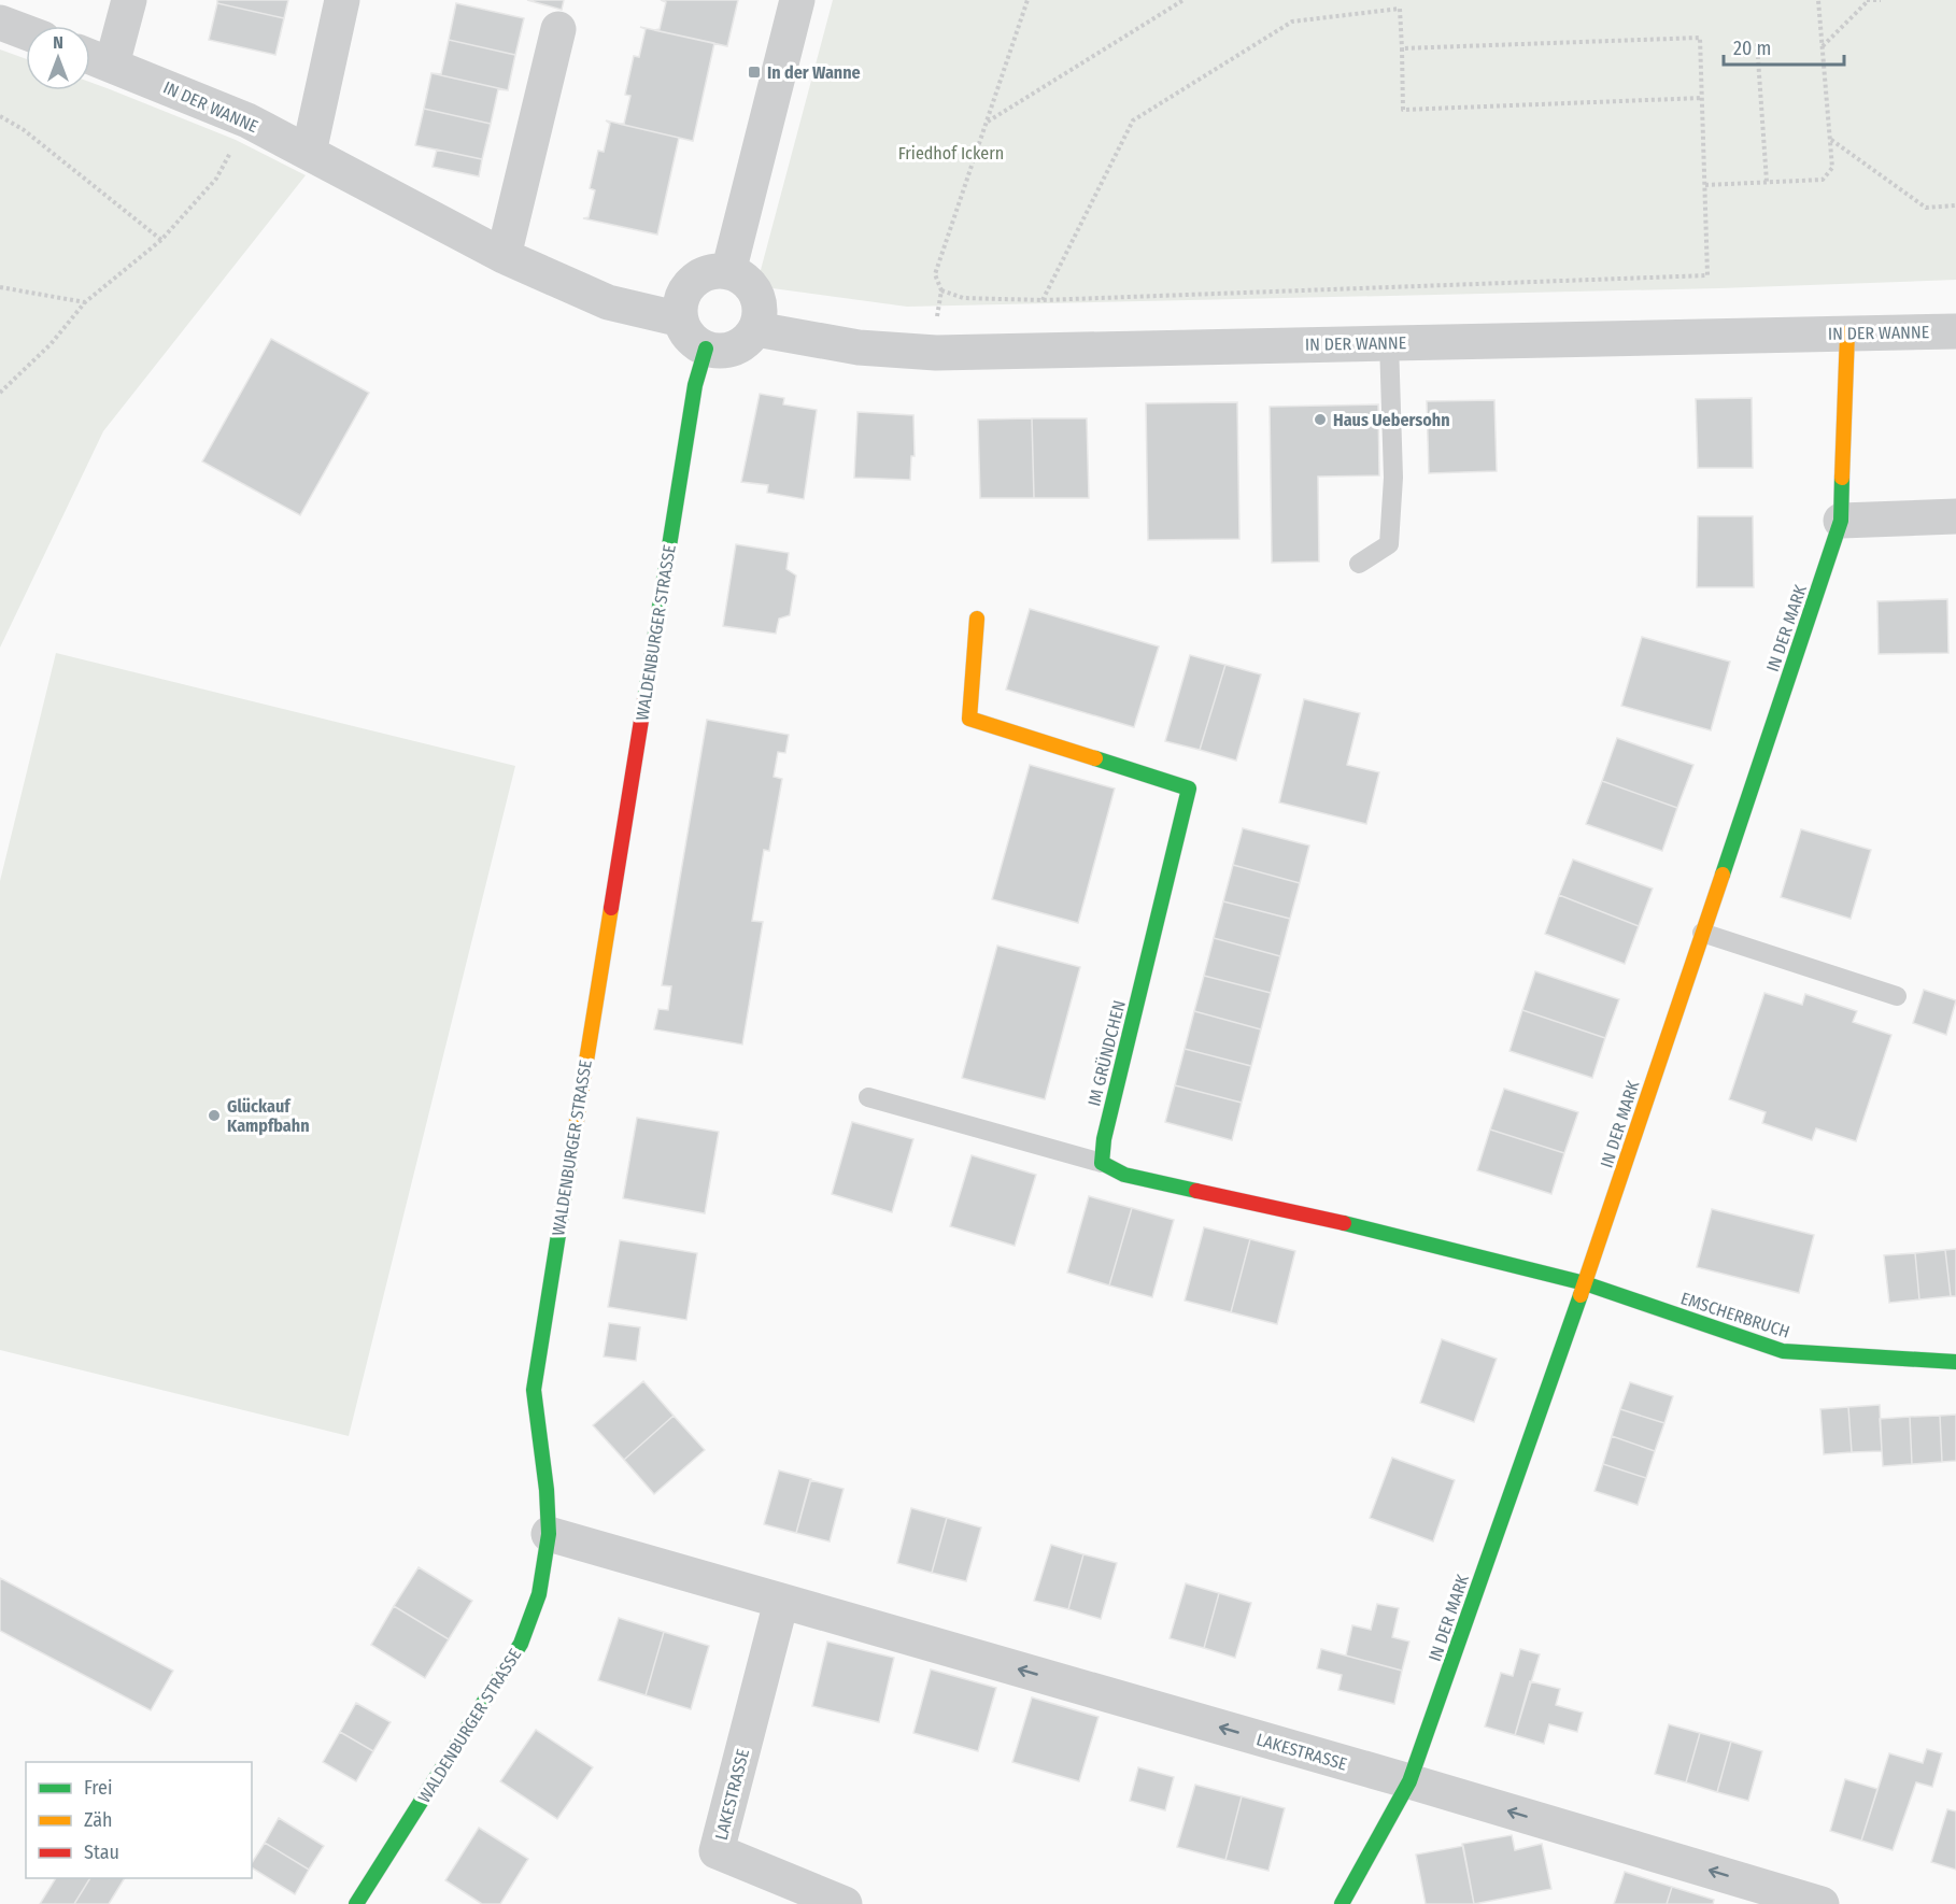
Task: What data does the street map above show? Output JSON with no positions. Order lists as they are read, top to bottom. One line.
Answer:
{"streets":{"street":["IN DER WANNE","IN DER MARK","WALDENBURGER STRASSE","IM GRÜNDCHEN","EMSCHERBRUCH","LAKESTRASSE"]},"crossings":[["IN DER WANNE","IN DER MARK"],["IN DER WANNE","WALDENBURGER STRASSE"],["IN DER MARK","EMSCHERBRUCH"],["IN DER MARK","LAKESTRASSE"],["WALDENBURGER STRASSE","LAKESTRASSE"]],"one_way":["LAKESTRASSE"],"parks":["Friedhof Ickern"],"places":{"transit":["In der Wanne"],"other":["Haus Uebersohn","Glückauf Kampfbahn"]},"legend":["Frei","Zäh","Stau"],"scale_bar":"20 m","north":"top"}
